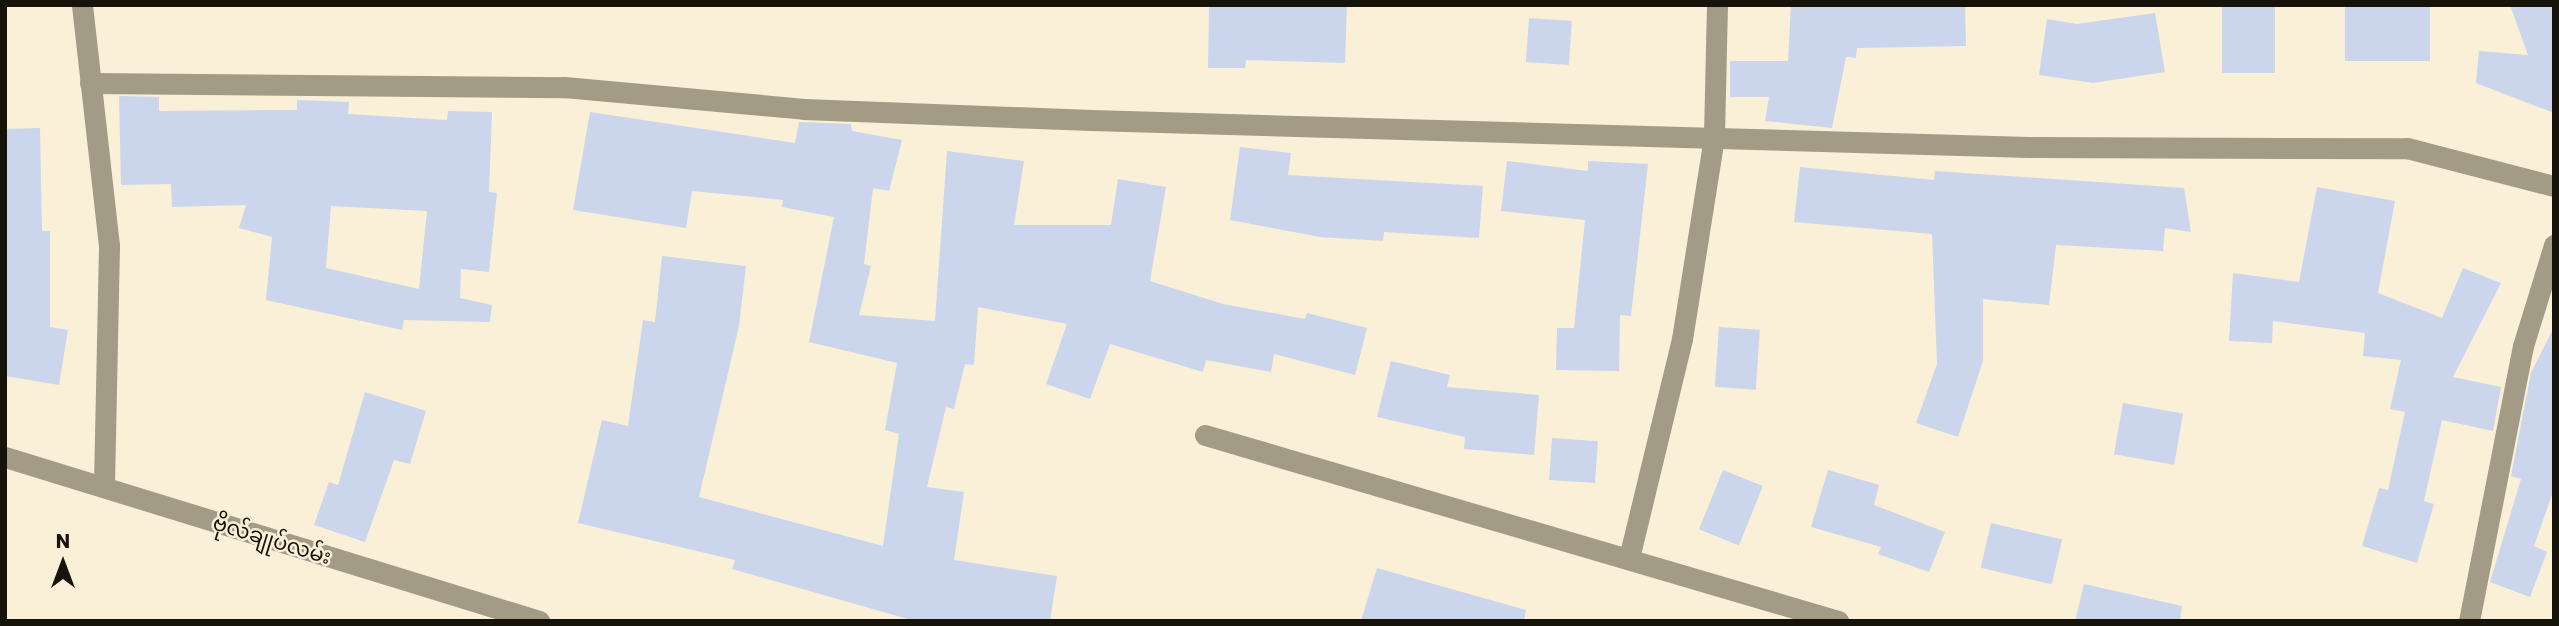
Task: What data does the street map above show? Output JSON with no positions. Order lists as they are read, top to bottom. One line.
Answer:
{"streets":{"street":["ဗိုလ်ချုပ်လမ်း"]},"north":"top"}
